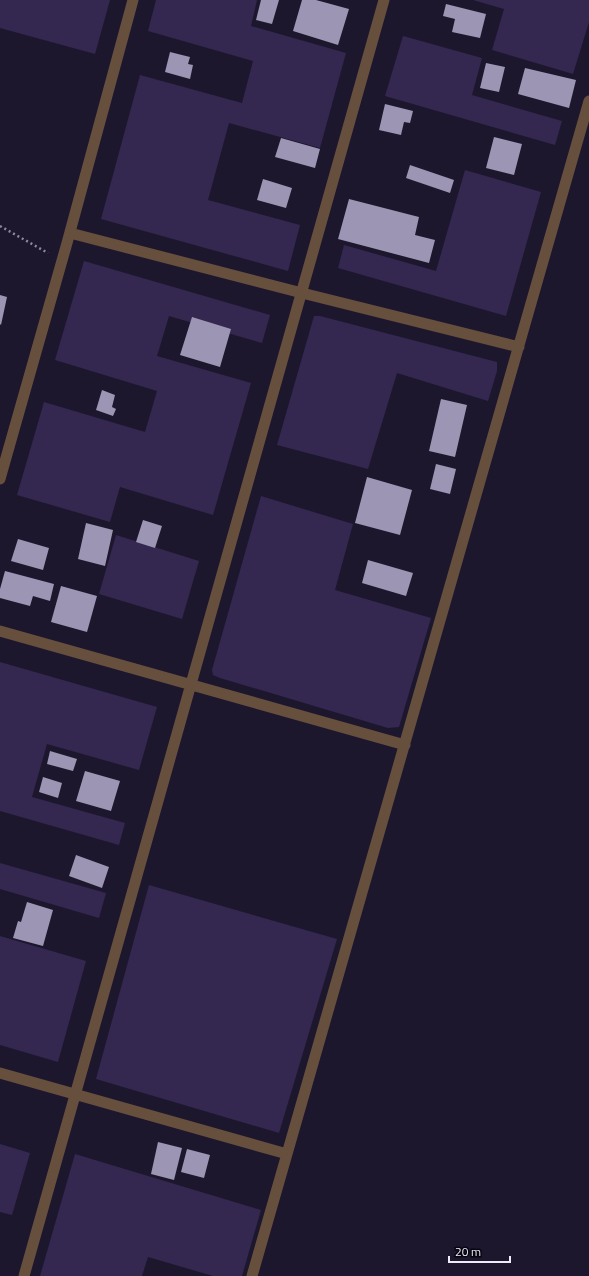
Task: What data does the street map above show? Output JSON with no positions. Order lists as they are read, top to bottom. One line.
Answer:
{"scale_bar":"20 m"}
